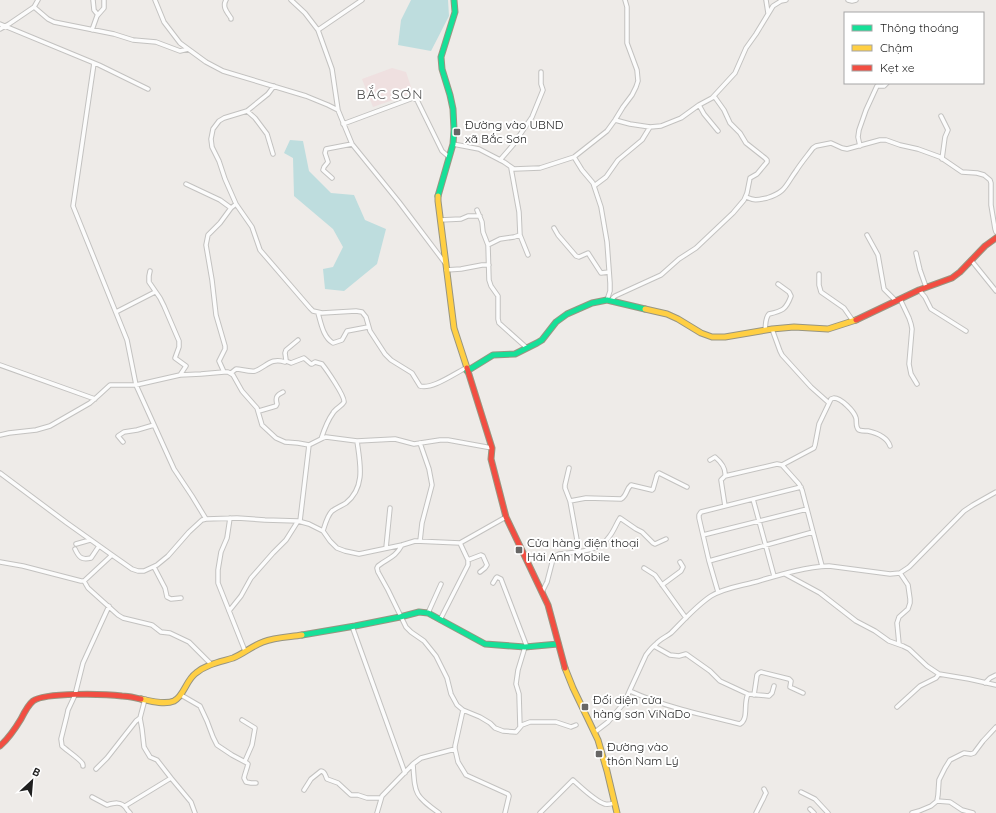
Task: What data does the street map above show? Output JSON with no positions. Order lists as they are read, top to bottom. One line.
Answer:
{"districts":["BẮC SƠN"],"places":{"transit":["Đường vào UBND xã Bắc Sơn","Cửa hàng điện thoại Hải Anh Mobile","Đối diện cửa hàng sơn ViNaDo","Đường vào thôn Nam Lý"]},"legend":["Thông thoáng","Chậm","Kẹt xe"],"north":"top right"}
